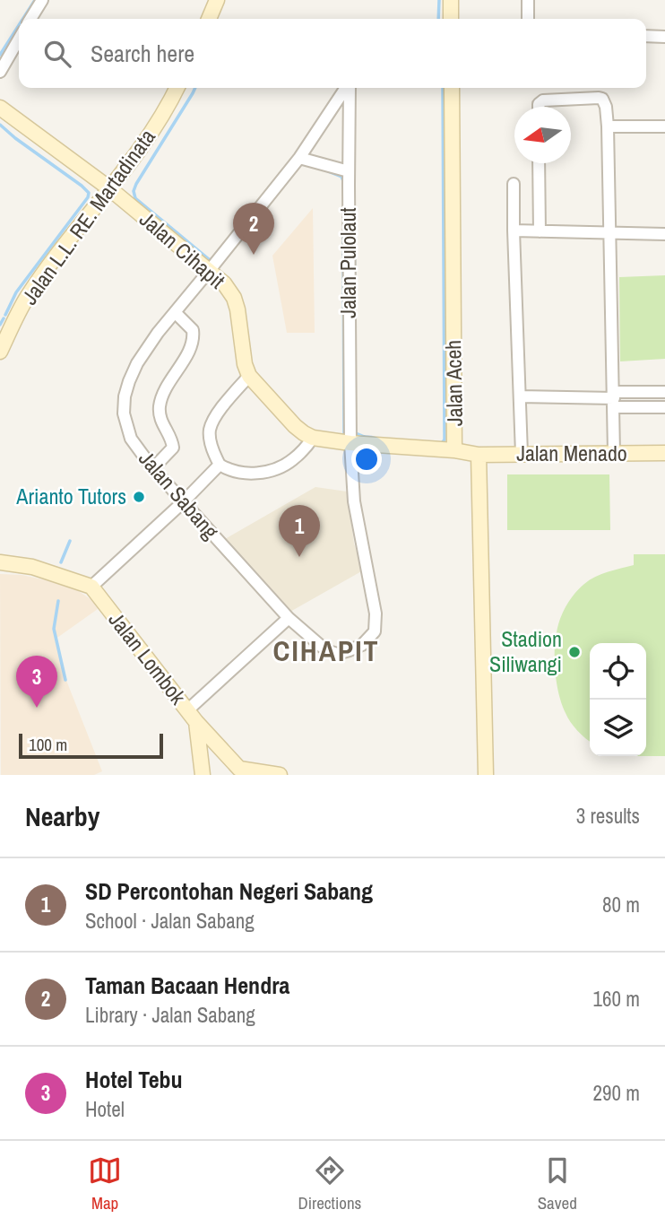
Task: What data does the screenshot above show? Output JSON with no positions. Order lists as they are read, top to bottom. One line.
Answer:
{"streets":{"street":["Jalan L.L. RE. Martadinata","Jalan Cihapit","Jalan Pulolaut","Jalan Aceh","Jalan Menado","Jalan Sabang","Jalan Lombok"]},"crossings":[["Jalan L.L. RE. Martadinata","Jalan Cihapit"],["Jalan Cihapit","Jalan Pulolaut"],["Jalan Cihapit","Jalan Aceh"],["Jalan Cihapit","Jalan Sabang"],["Jalan Pulolaut","Jalan Sabang"],["Jalan Aceh","Jalan Menado"]],"districts":["CIHAPIT"],"places":["Arianto Tutors","Stadion Siliwangi"],"scale_bar":"100 m","north":"left","page":{"search":"Search here","pins":["2","1","3"],"scale":"100 m","heading":["Nearby","3 results"],"list":[{"mark":"1","name":"SD Percontohan Negeri Sabang","note":"School · Jalan Sabang","value":"80 m"},{"mark":"2","name":"Taman Bacaan Hendra","note":"Library · Jalan Sabang","value":"160 m"},{"mark":"3","name":"Hotel Tebu","note":"Hotel","value":"290 m"}],"nav":["Map","Directions","Saved"]}}
